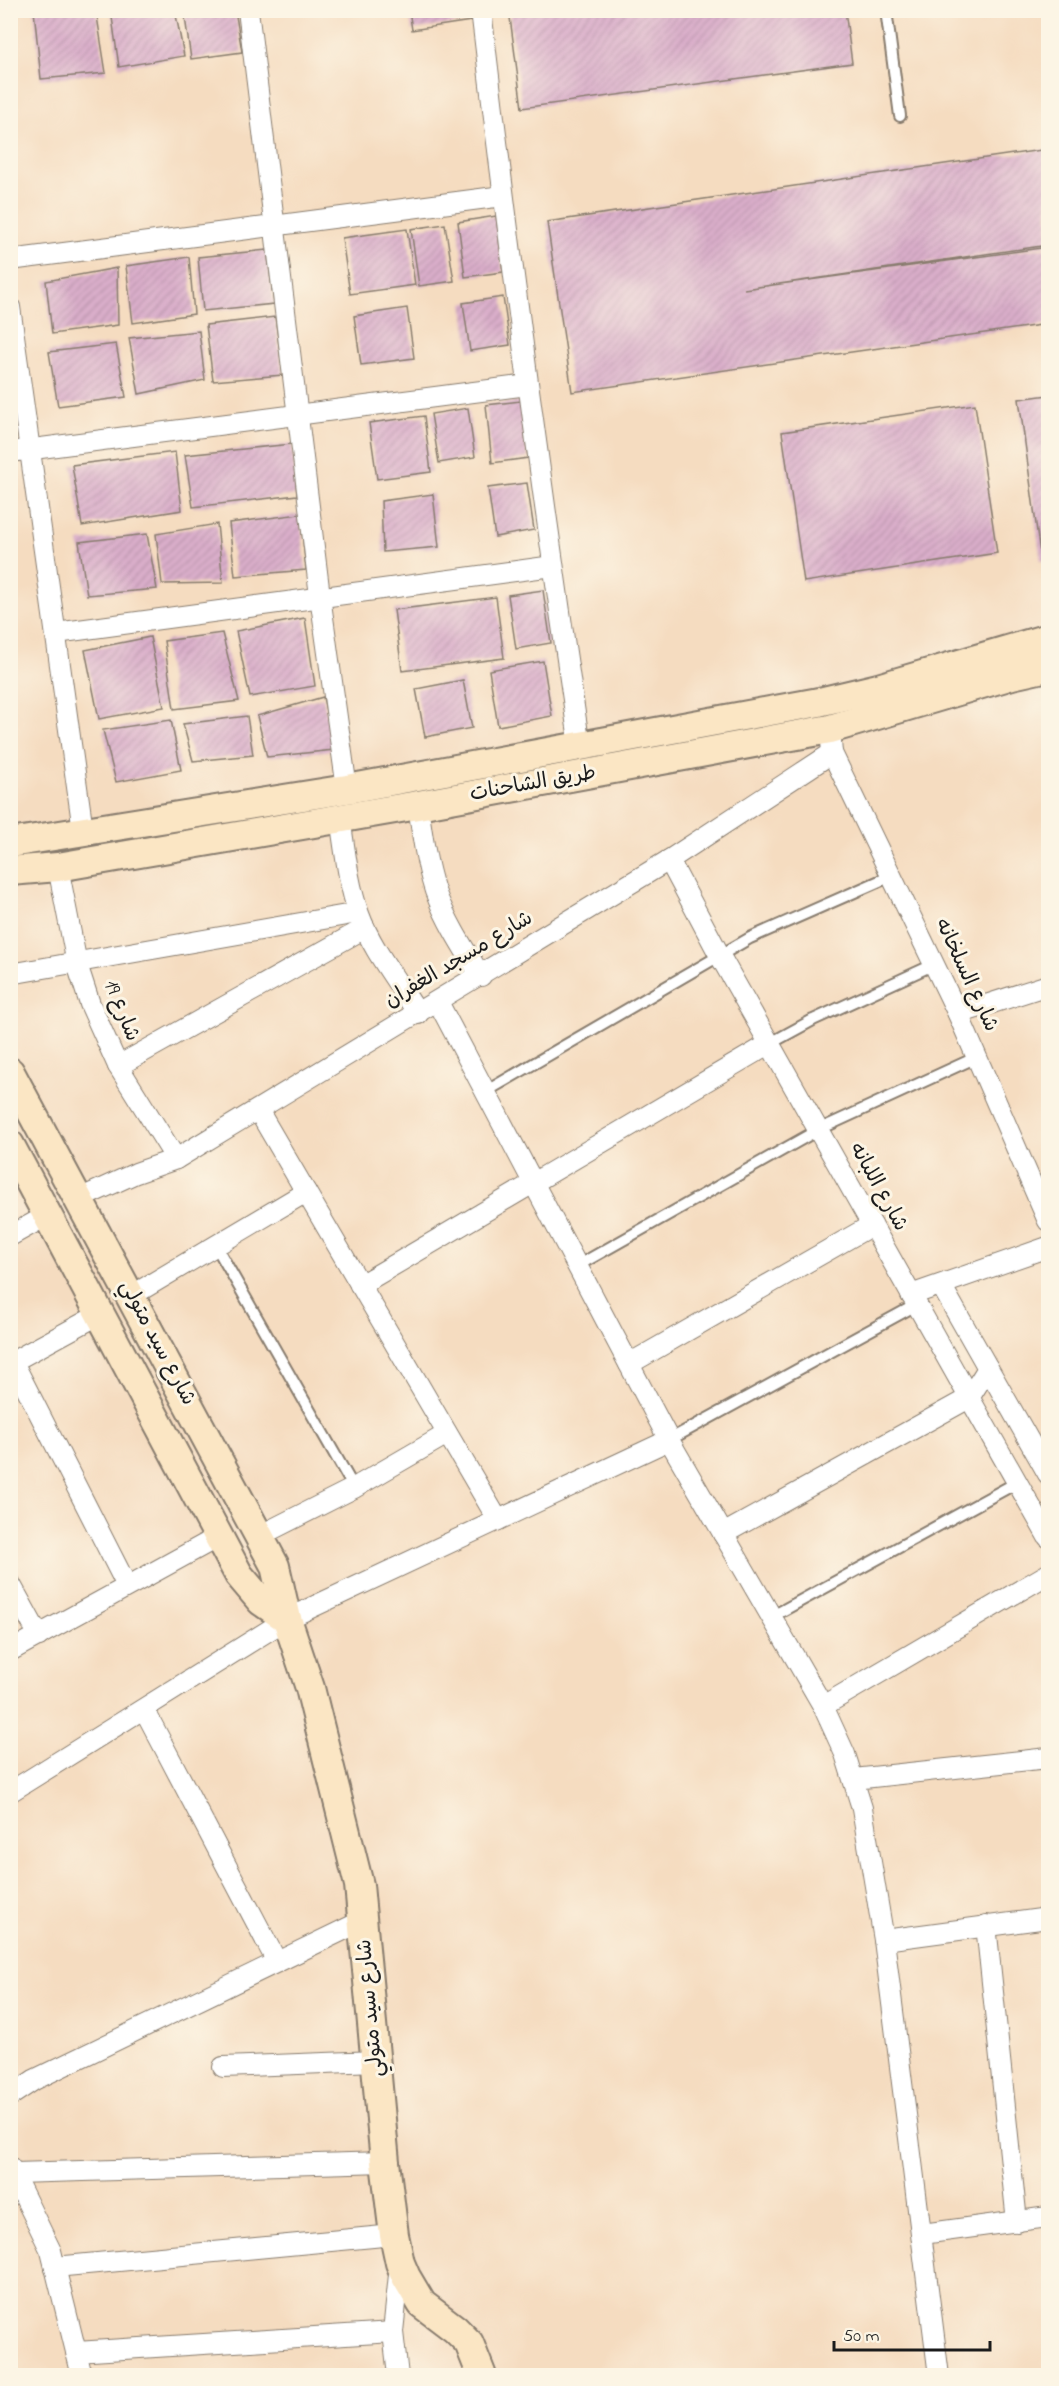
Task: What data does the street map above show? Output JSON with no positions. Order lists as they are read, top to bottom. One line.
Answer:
{"streets":{"main road":["طريق الشاحنات","شارع سيد متولي"],"street":["شارع مسجد الغفران","شارع السلخانه","شارع 19","شارع اللبانه"]},"crossings":[["طريق الشاحنات","شارع مسجد الغفران"],["طريق الشاحنات","شارع السلخانه"],["طريق الشاحنات","شارع 19"],["شارع مسجد الغفران","شارع السلخانه"],["شارع مسجد الغفران","شارع 19"],["شارع مسجد الغفران","شارع اللبانه"],["شارع مسجد الغفران","شارع سيد متولي"]],"scale_bar":"50 m"}
